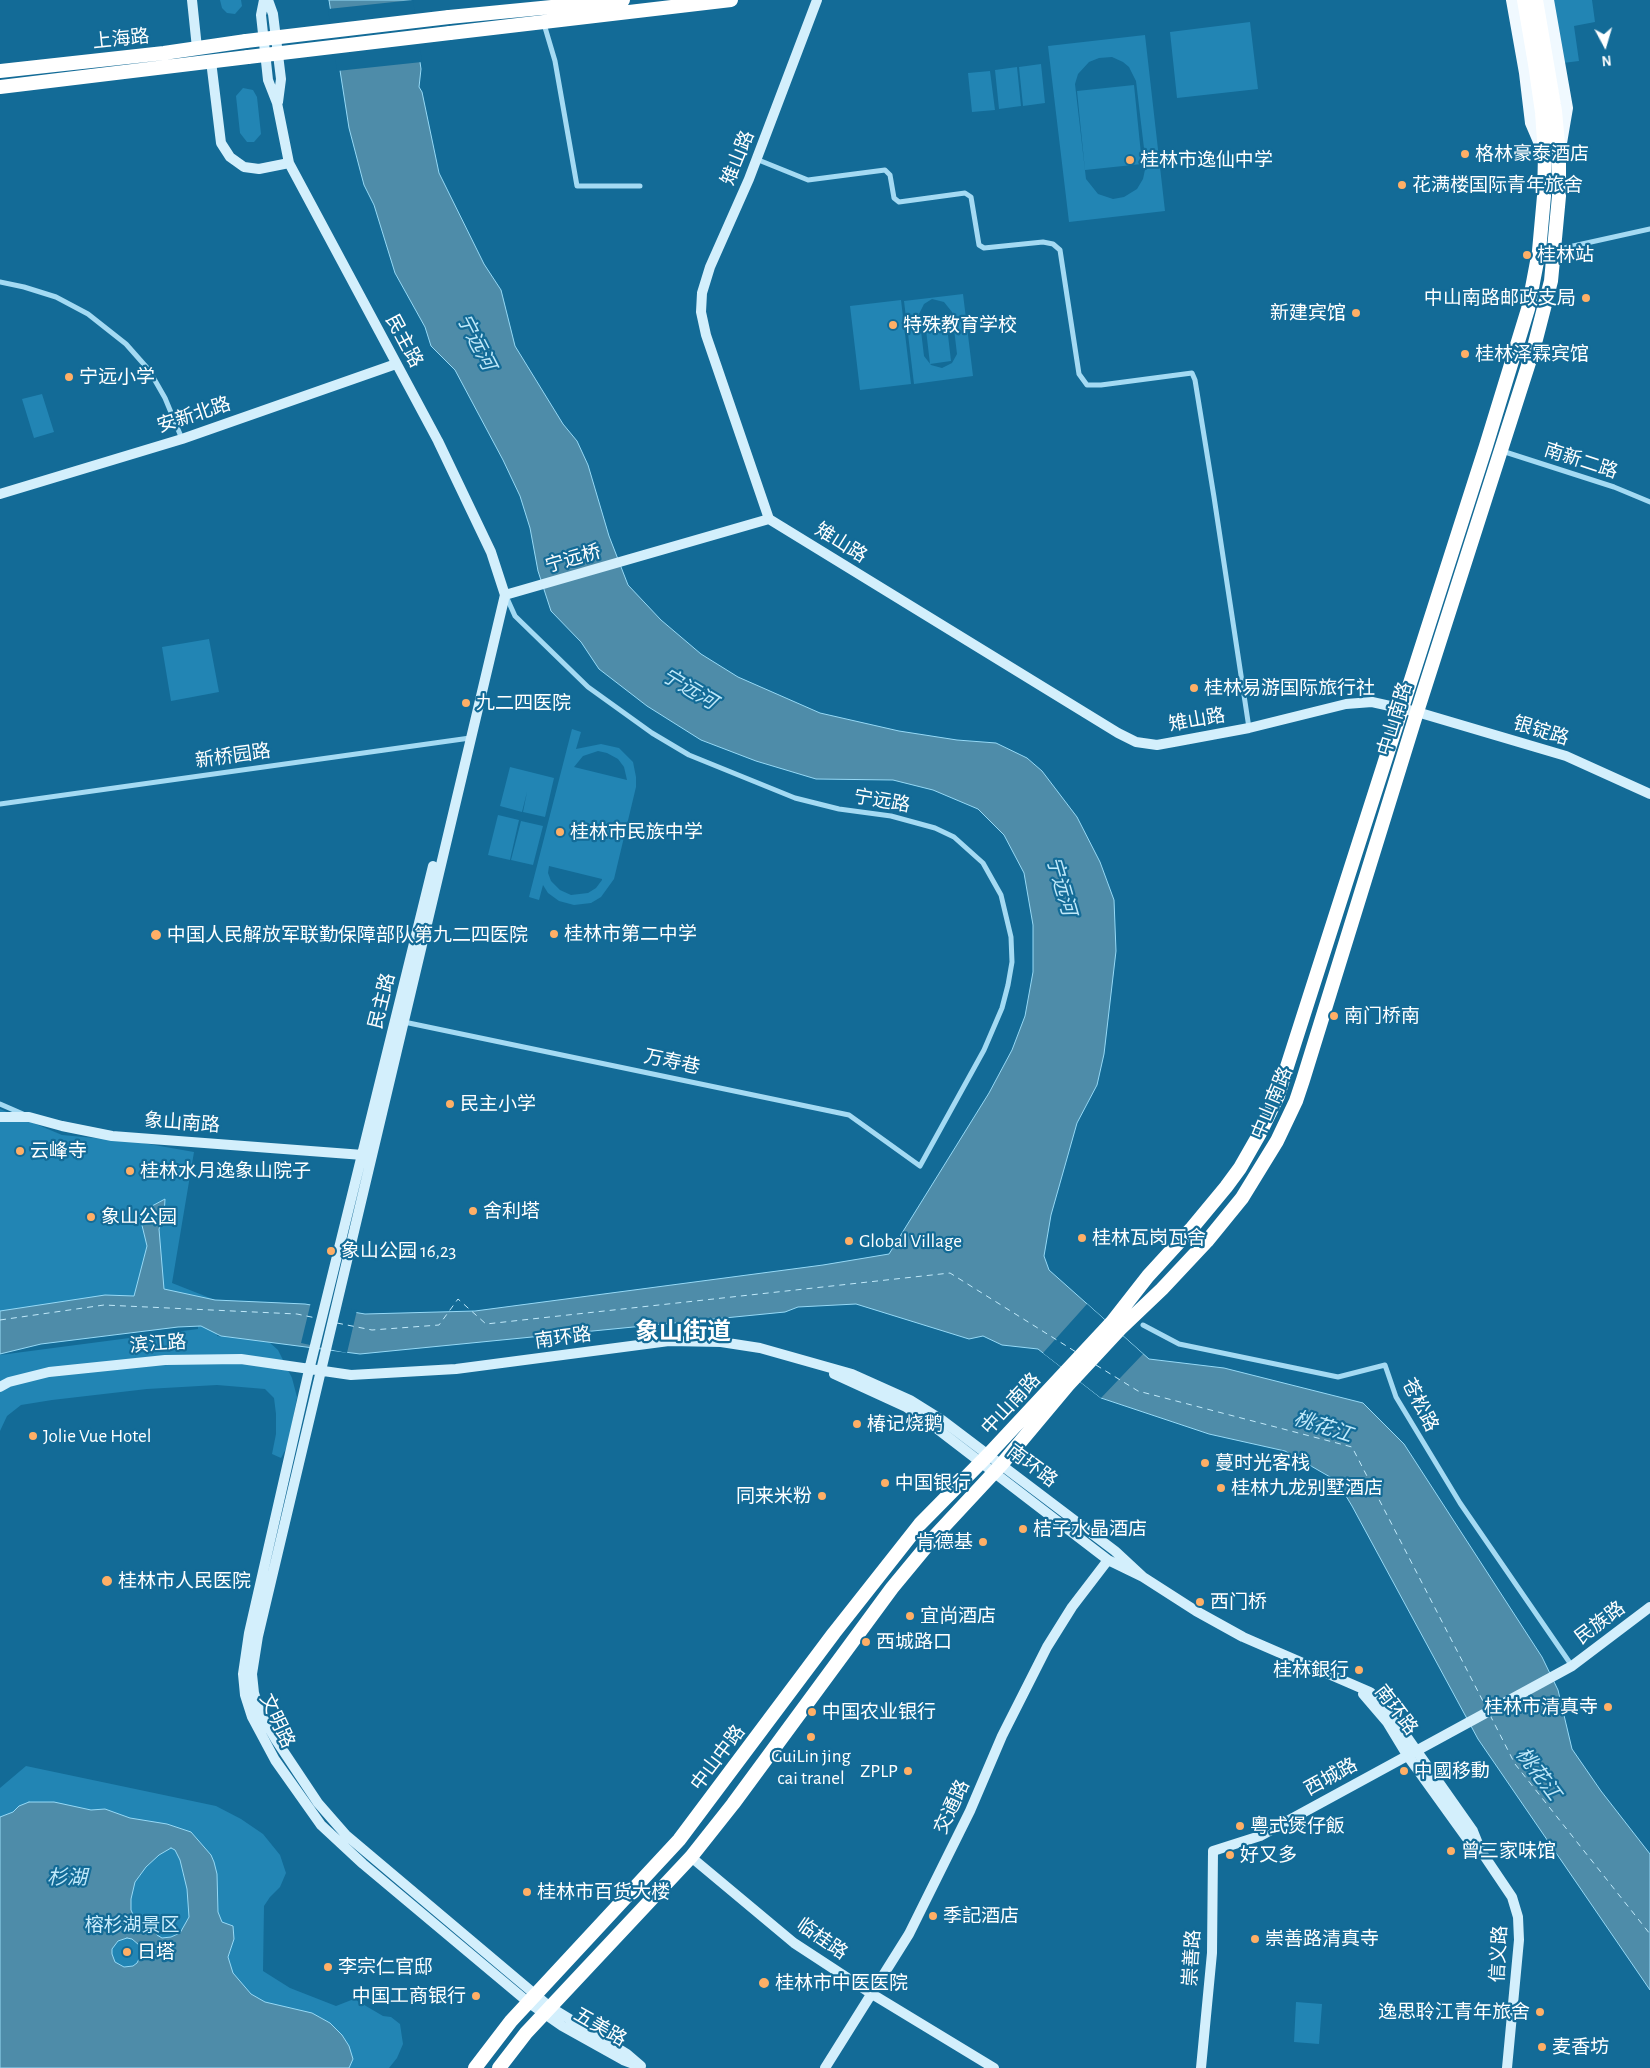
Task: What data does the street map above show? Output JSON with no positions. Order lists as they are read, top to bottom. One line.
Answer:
{"streets":{"highway":["上海路","中山南路","中山中路"],"street":["雉山路","民主路","安新北路","南新二路","宁远桥","银锭路","新桥园路","宁远路","万寿巷","象山南路","南环路","滨江路","苍松路","民族路","文明路","西城路","交通路","临桂路","信义路","崇善路","五美路"]},"crossings":[["雉山路","宁远桥"],["雉山路","中山南路"],["雉山路","银锭路"],["民主路","安新北路"],["民主路","宁远桥"],["民主路","新桥园路"],["民主路","宁远路"],["民主路","万寿巷"],["民主路","象山南路"],["民主路","文明路"],["南新二路","中山南路"],["宁远桥","宁远路"],["中山南路","银锭路"],["中山南路","南环路"],["中山南路","中山中路"],["宁远路","万寿巷"],["南环路","滨江路"],["南环路","文明路"],["南环路","中山中路"],["南环路","西城路"],["南环路","交通路"],["南环路","信义路"],["滨江路","文明路"],["苍松路","民族路"],["苍松路","西城路"],["民族路","西城路"],["文明路","中山中路"],["文明路","五美路"],["中山中路","临桂路"],["中山中路","五美路"],["西城路","崇善路"],["交通路","临桂路"]],"districts":["象山街道"],"water":["宁远河","桃花江","杉湖"],"parks":["榕杉湖景区"],"places":["格林豪泰酒店","桂林市逸仙中学","花满楼国际青年旅舍","桂林站","中山南路邮政支局","新建宾馆","特殊教育学校","桂林泽霖宾馆","宁远小学","桂林易游国际旅行社","九二四医院","桂林市民族中学","桂林市第二中学","中国人民解放军联勤保障部队第九二四医院","南门桥南","民主小学","云峰寺","桂林水月逸象山院子","舍利塔","象山公园","桂林瓦岗瓦舍","Global Village","象山公园 16,23","椿记烧鹅","Jolie Vue Hotel","蔓时光客栈","中国银行","桂林九龙别墅酒店","同来米粉","桔子水晶酒店","肯德基","桂林市人民医院","西门桥","宜尚酒店","西城路口","桂林銀行","桂林市清真寺","中国农业银行","GuiLin jing cai tranel","ZPLP","中國移動","粵式煲仔飯","曾三家味馆","好又多","桂林市百货大楼","季記酒店","崇善路清真寺","日塔","李宗仁官邸","桂林市中医医院","中国工商银行","逸思聆江青年旅舍","麦香坊"],"north":"bottom"}
